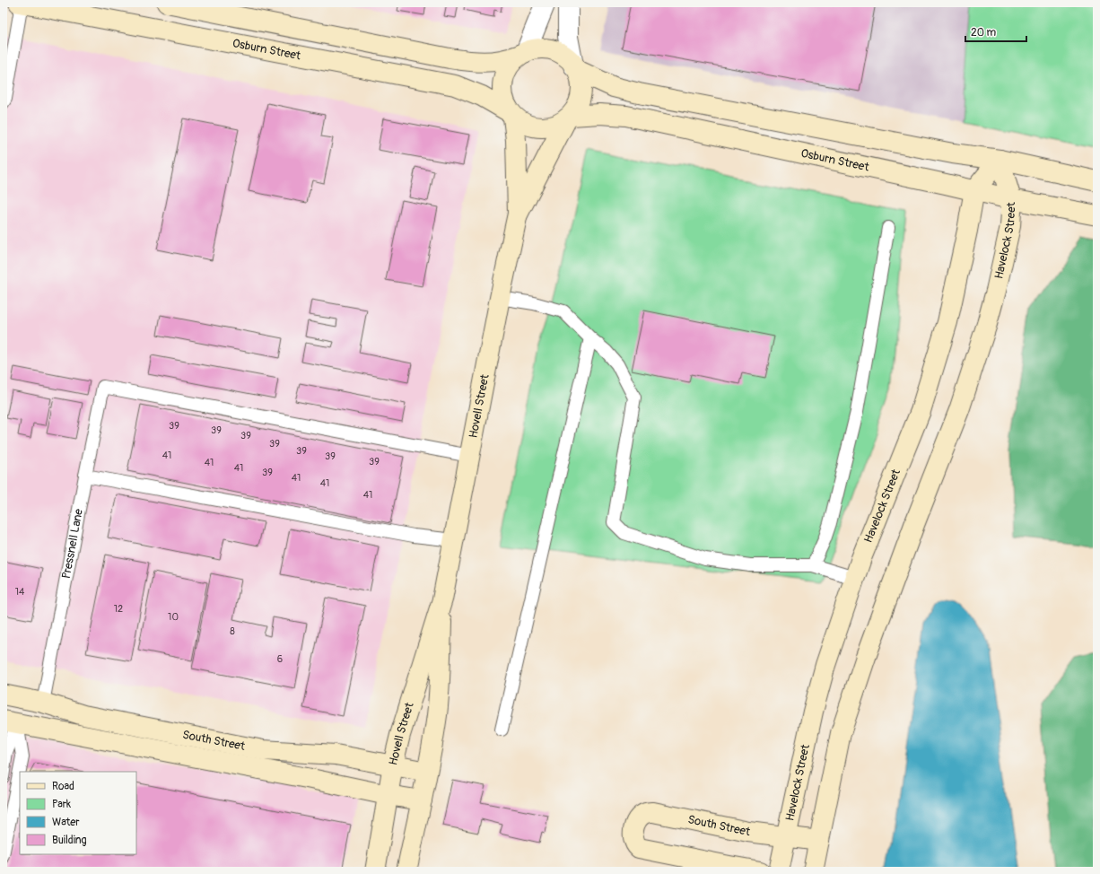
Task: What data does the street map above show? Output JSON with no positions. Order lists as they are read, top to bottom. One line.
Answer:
{"streets":{"street":["Osburn Street","Havelock Street","Hovell Street","South Street"],"lane":["Pressnell Lane"]},"crossings":[["Osburn Street","Havelock Street"],["Osburn Street","Hovell Street"],["Havelock Street","South Street"],["Hovell Street","Pressnell Lane"],["Hovell Street","South Street"],["Pressnell Lane","South Street"]],"house_numbers":["39","39","39","39","39","41","39","39","41","41","39","41","41","41","14","12","10","8","6"],"legend":["Road","Park","Water","Building"],"scale_bar":"20 m"}
